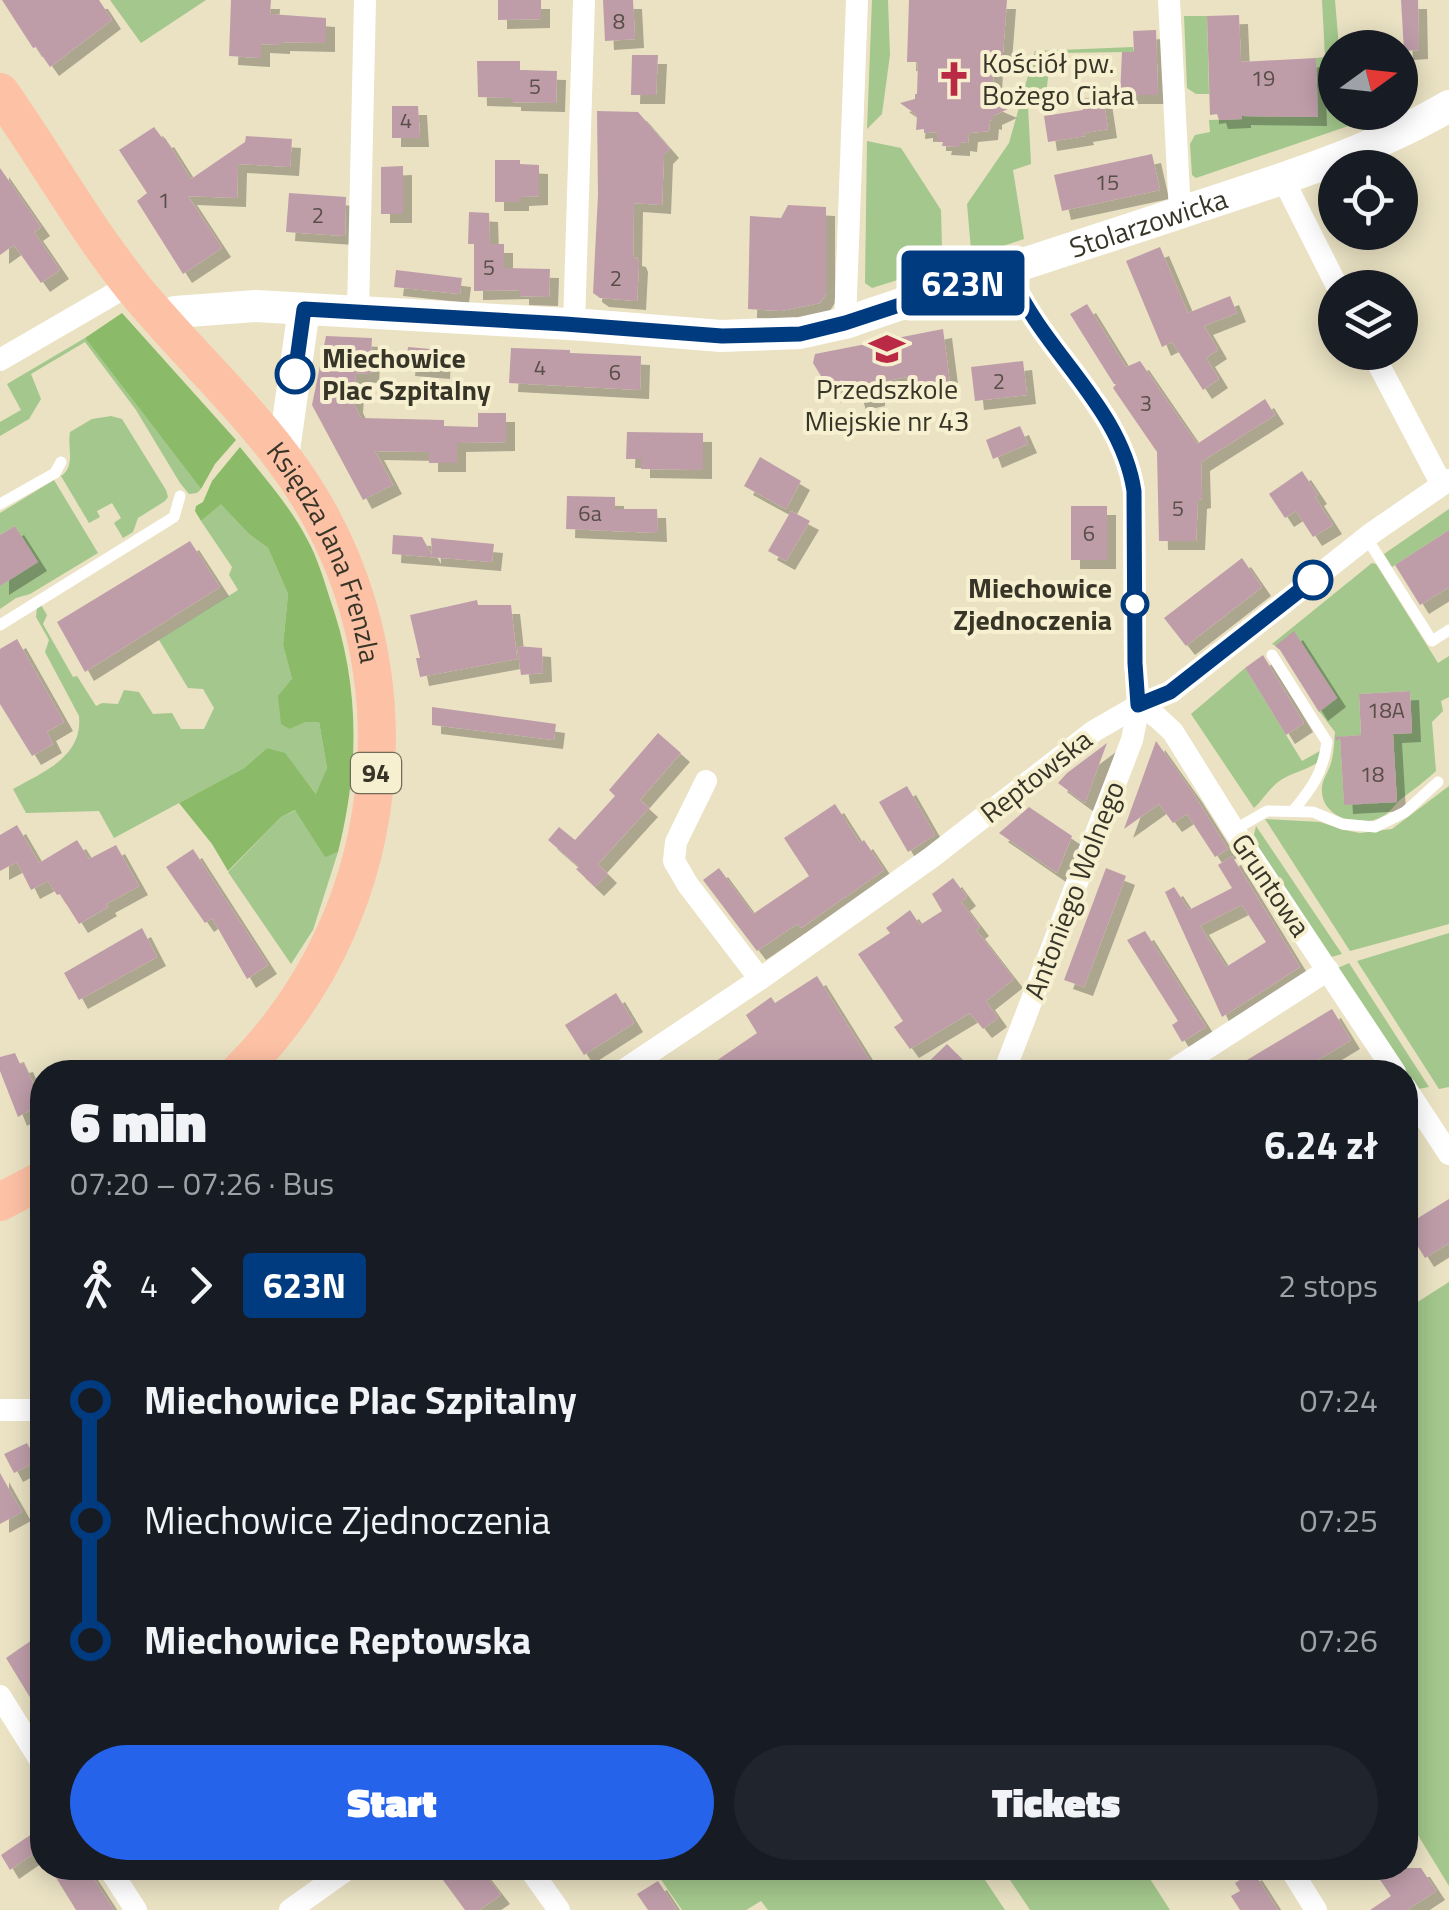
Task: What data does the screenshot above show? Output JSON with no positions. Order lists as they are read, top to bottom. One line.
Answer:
{"streets":{"main road":["Księdza Jana Frenzla","94"],"street":["Stolarzowicka","Reptowska","Gruntowa","Antoniego Wolnego"]},"crossings":[["Stolarzowicka","Księdza Jana Frenzla"],["Stolarzowicka","Antoniego Wolnego"],["Reptowska","Gruntowa"],["Reptowska","Antoniego Wolnego"],["Gruntowa","Antoniego Wolnego"]],"places":{"church":["Kościół pw. Bożego Ciała"],"school or university":["Przedszkole Miejskie nr 43"],"other":["Miechowice Plac Szpitalny","Miechowice Zjednoczenia"]},"lines":["bus line 623N"],"house_numbers":["8","19","5","4","15","1","2","5","2","4","6","2","3","5","6a","6","18A","18"],"north":"right","page":{"on_map":"623N","heading":["6 min","07:20 – 07:26 · Bus","6.24 zł"],"legs":["4","623N","2 stops"],"list":[{"name":"Miechowice Plac Szpitalny","value":"07:24"},{"name":"Miechowice Zjednoczenia","value":"07:25"},{"name":"Miechowice Reptowska","value":"07:26"}],"buttons":["Start","Tickets"]}}
